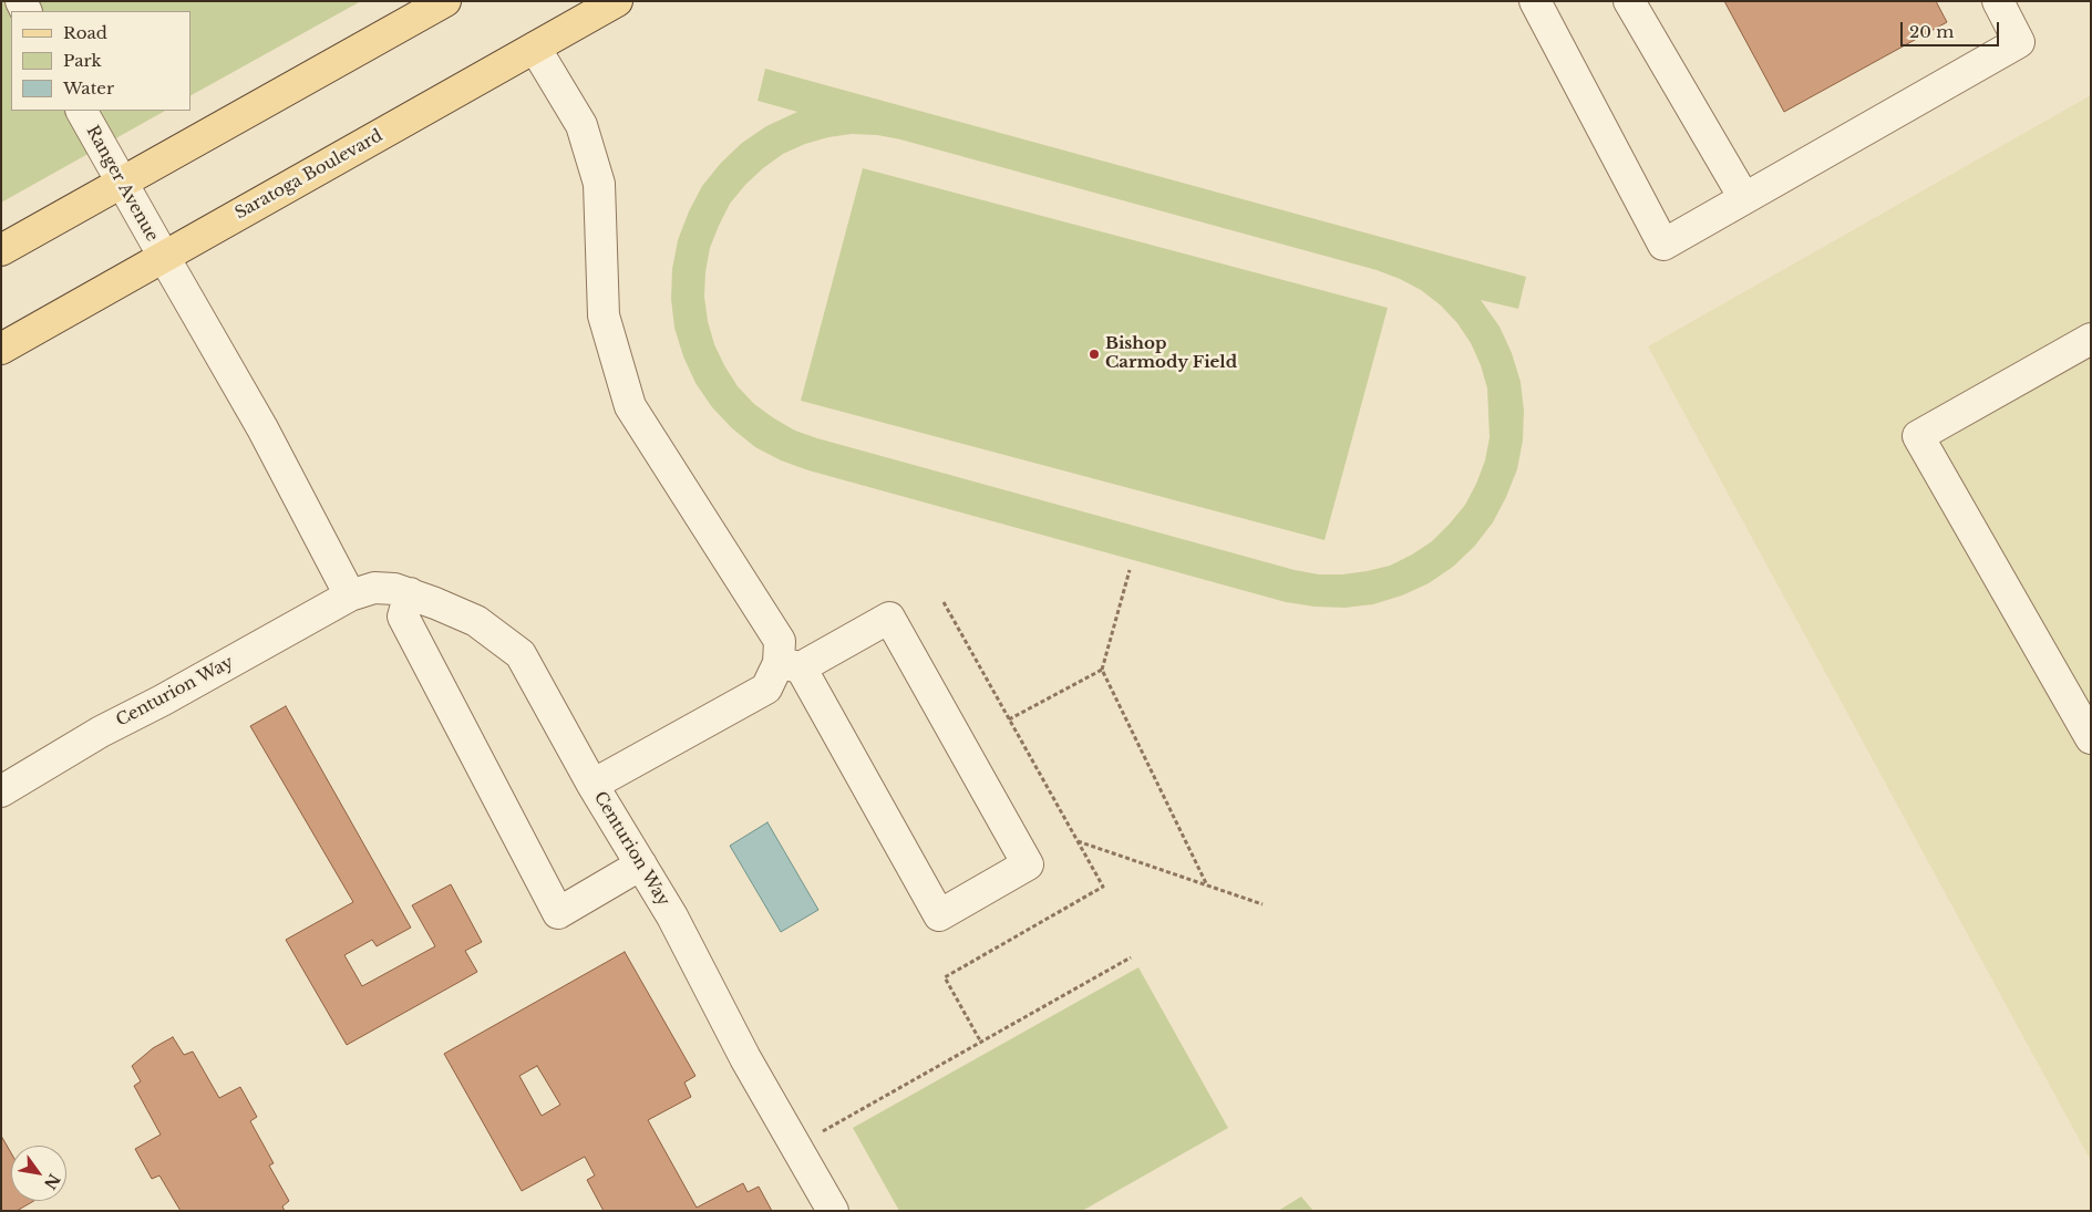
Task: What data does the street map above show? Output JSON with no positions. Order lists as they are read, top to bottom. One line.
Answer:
{"streets":{"main road":["Saratoga Boulevard"],"street":["Ranger Avenue","Centurion Way"]},"crossings":[["Saratoga Boulevard","Ranger Avenue"]],"places":["Bishop Carmody Field"],"legend":["Road","Park","Water"],"scale_bar":"20 m","north":"bottom right"}
